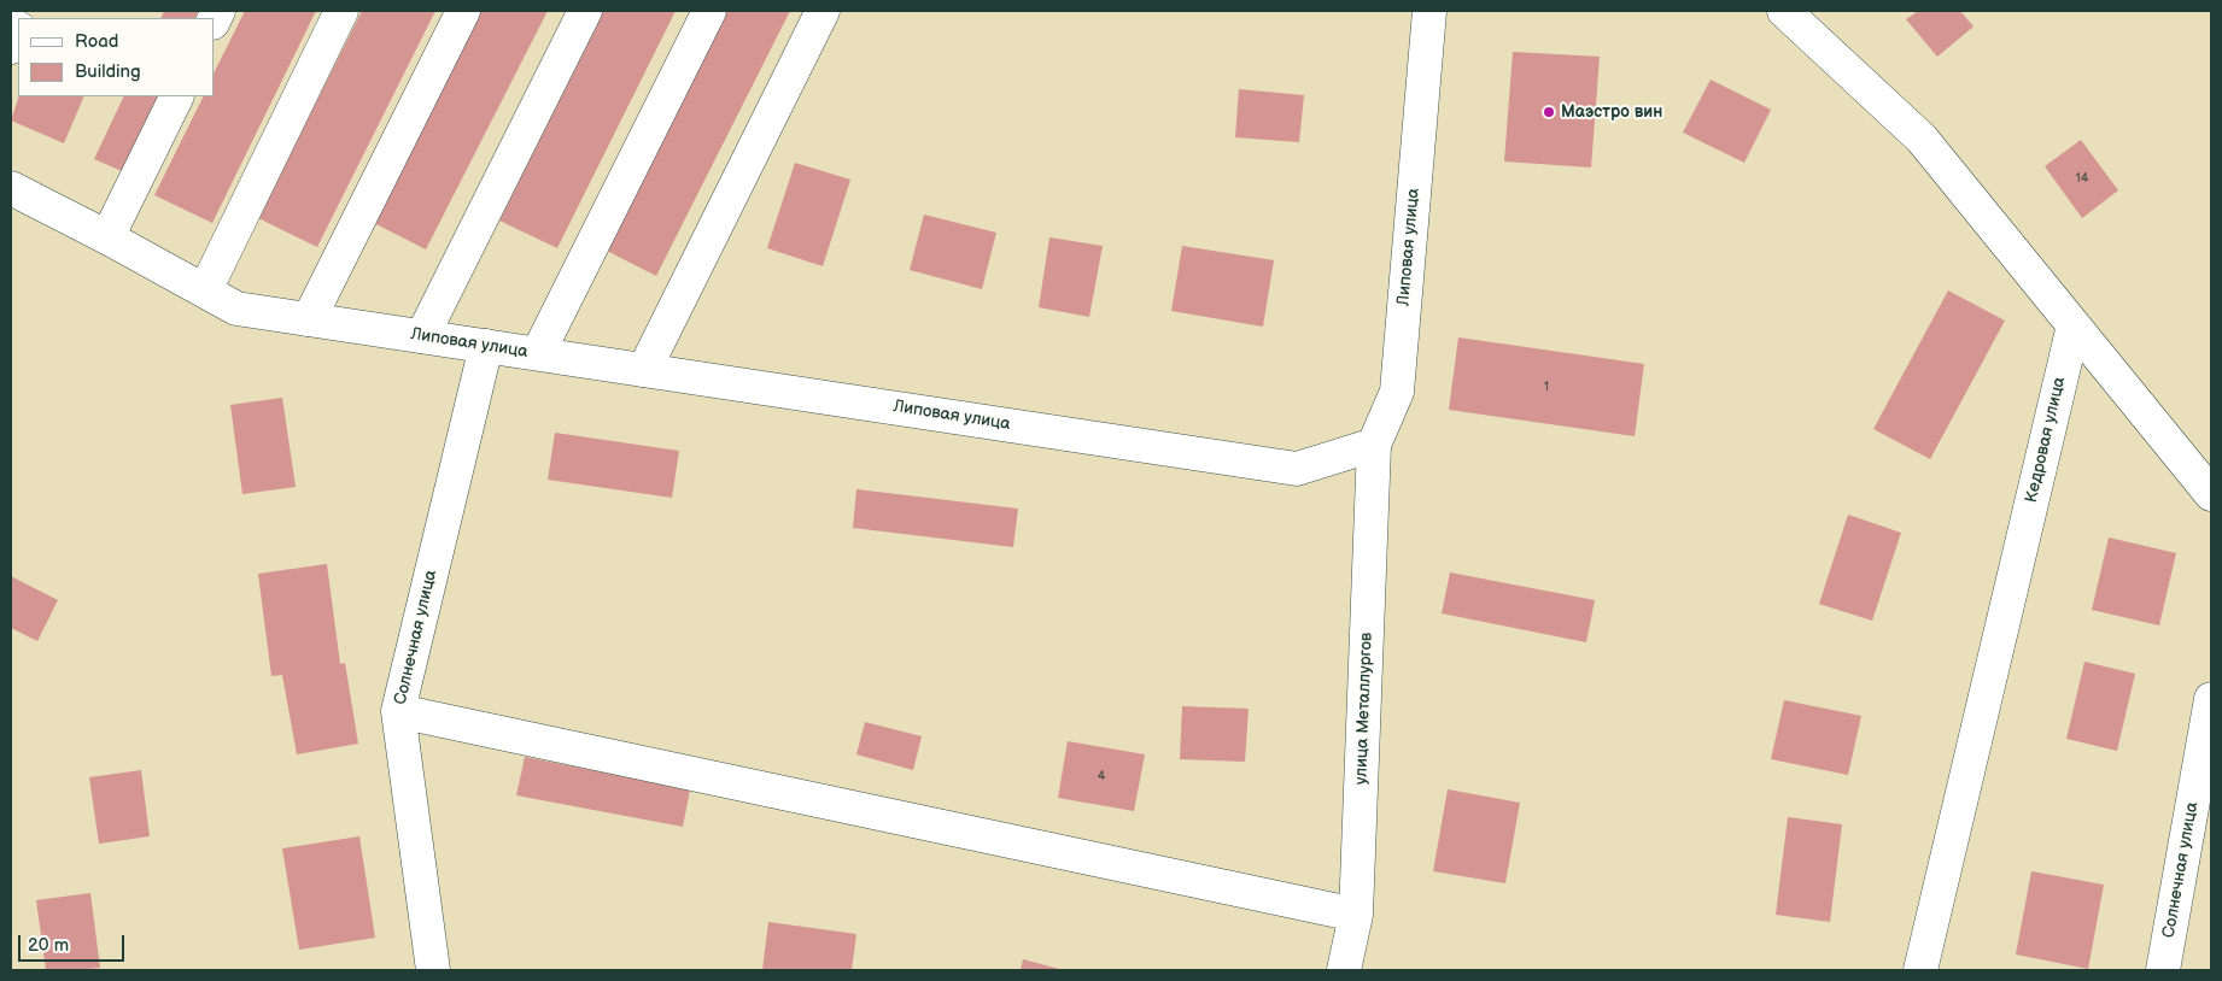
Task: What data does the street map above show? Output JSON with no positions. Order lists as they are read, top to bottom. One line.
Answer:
{"streets":{"street":["Липовая улица","Кедровая улица","Солнечная улица","улица Металлургов"]},"crossings":[["Липовая улица","Солнечная улица"],["Липовая улица","улица Металлургов"]],"places":["Маэстро вин"],"house_numbers":["14","1","4"],"legend":["Road","Building"],"scale_bar":"20 m"}
